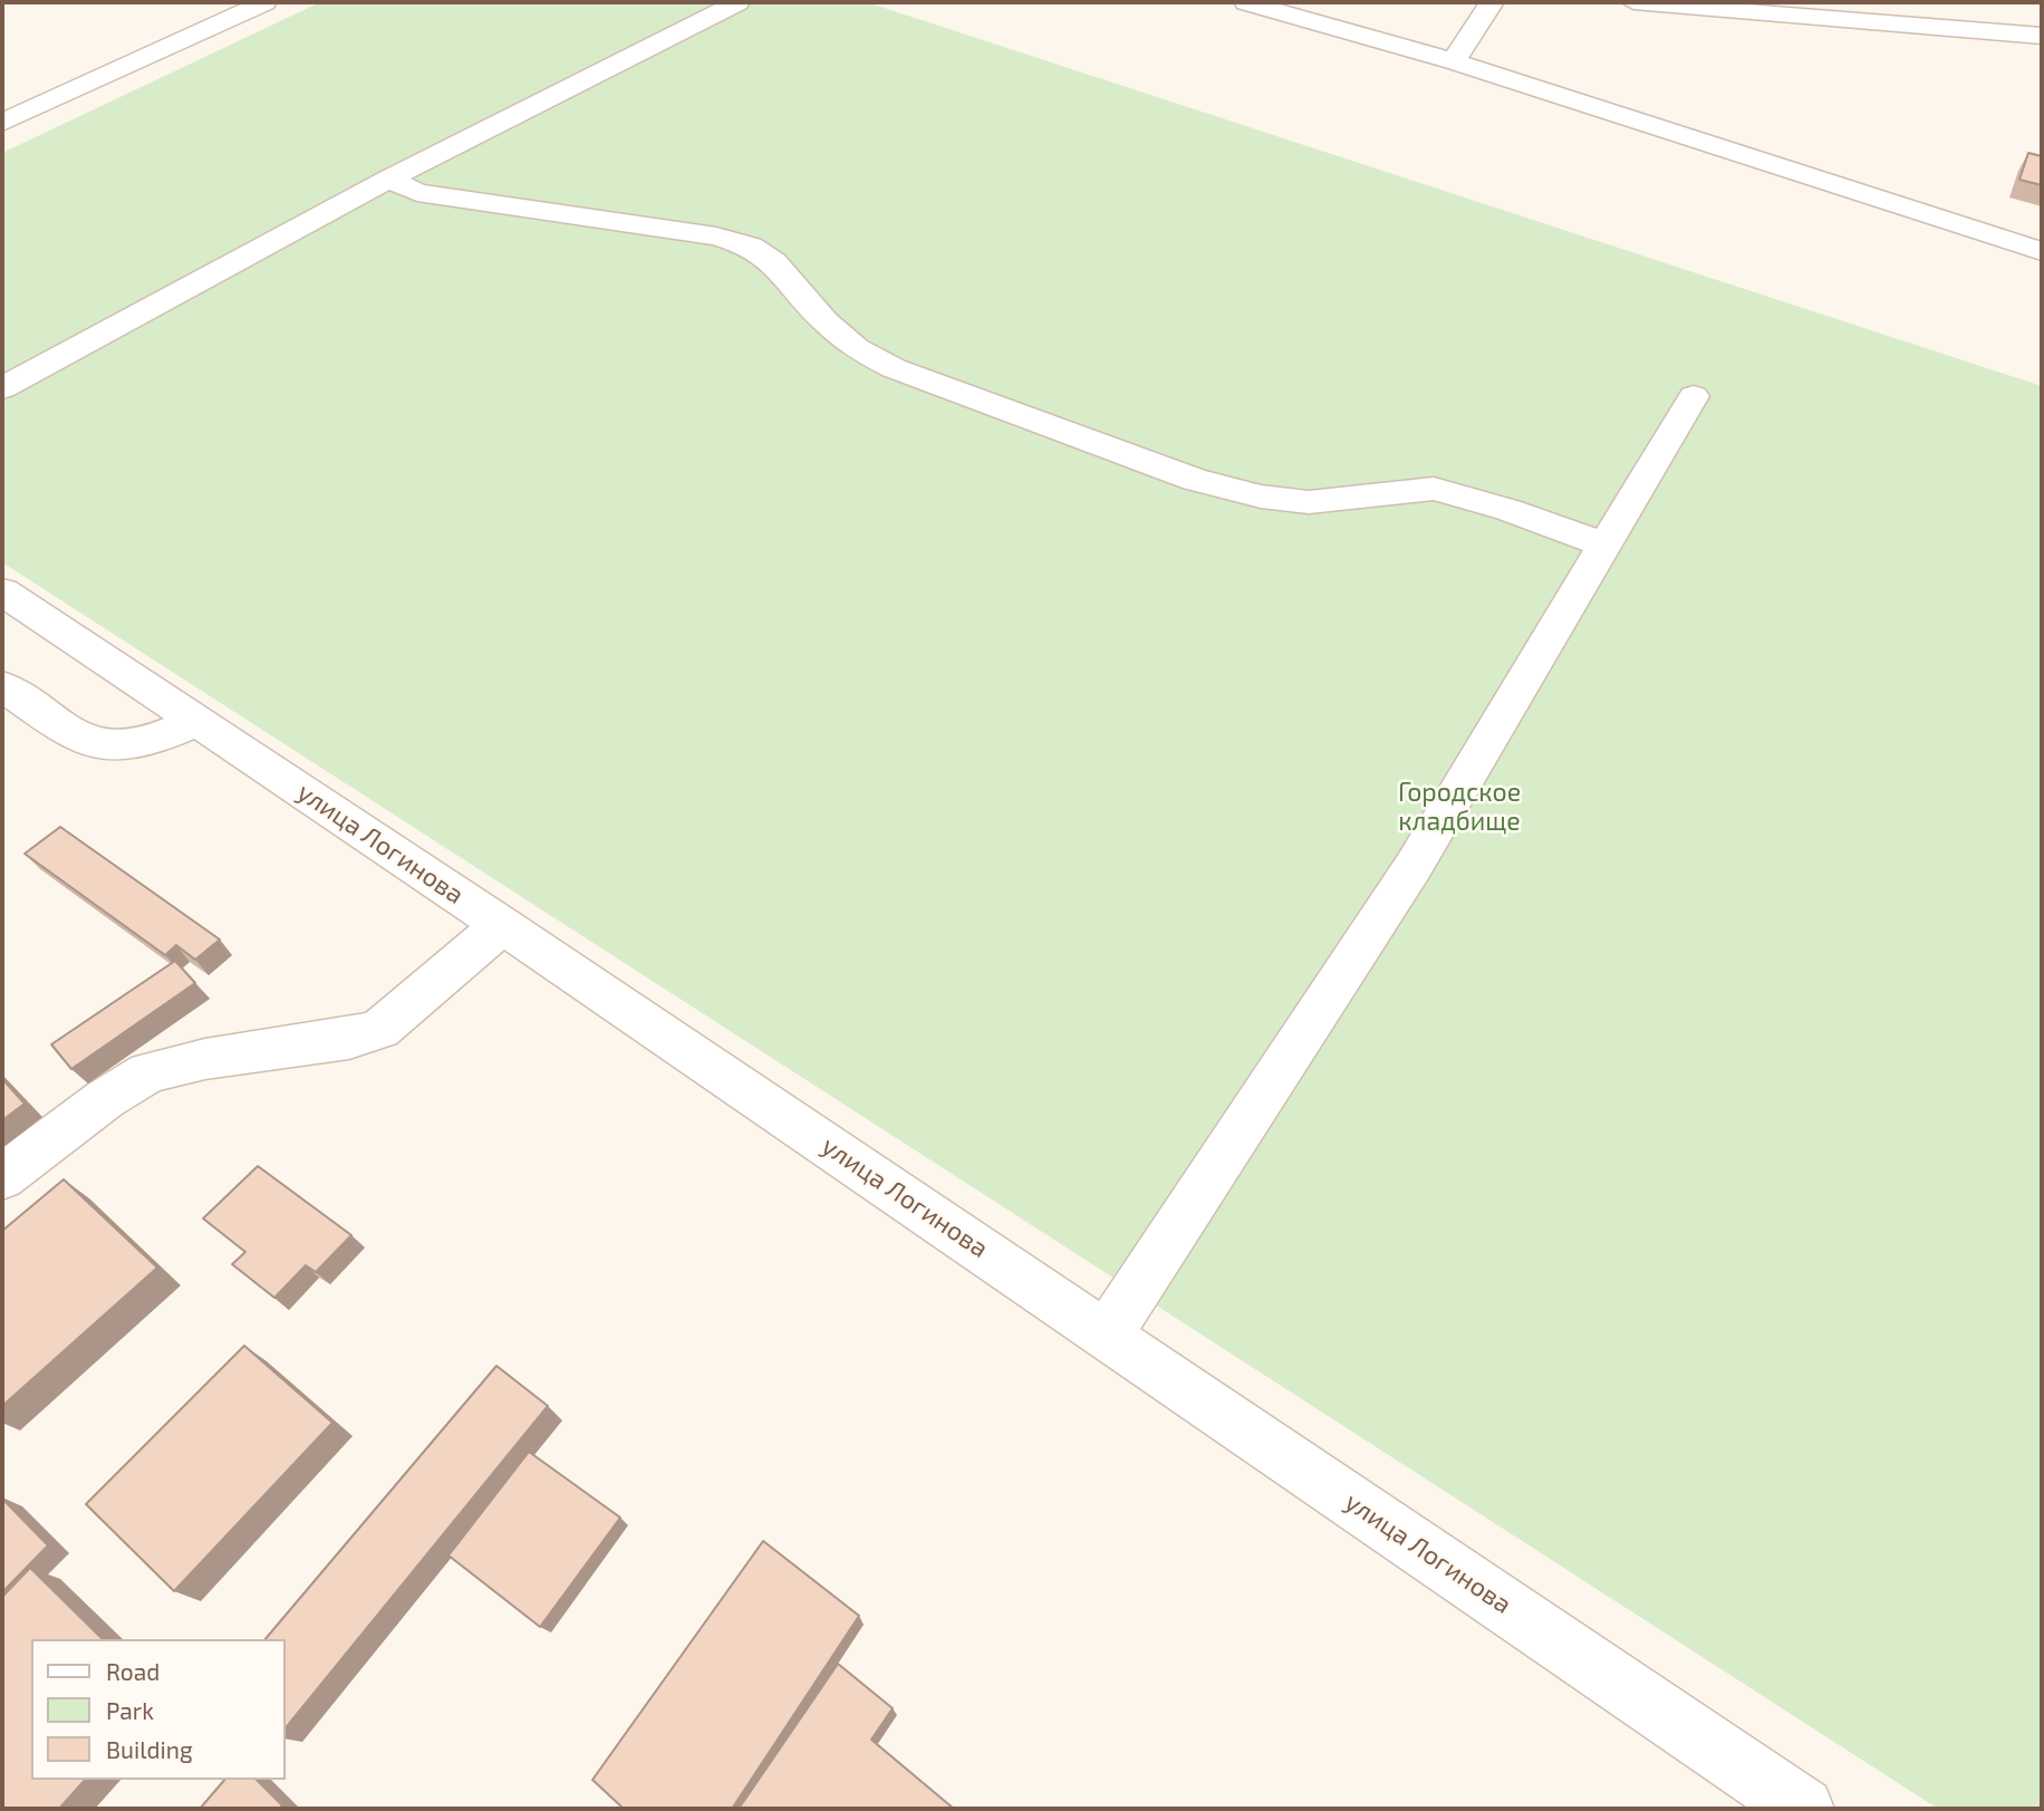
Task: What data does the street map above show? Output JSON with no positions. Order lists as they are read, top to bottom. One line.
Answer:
{"streets":{"street":["улица Логинова"]},"parks":["Городское кладбище"],"legend":["Road","Park","Building"]}
